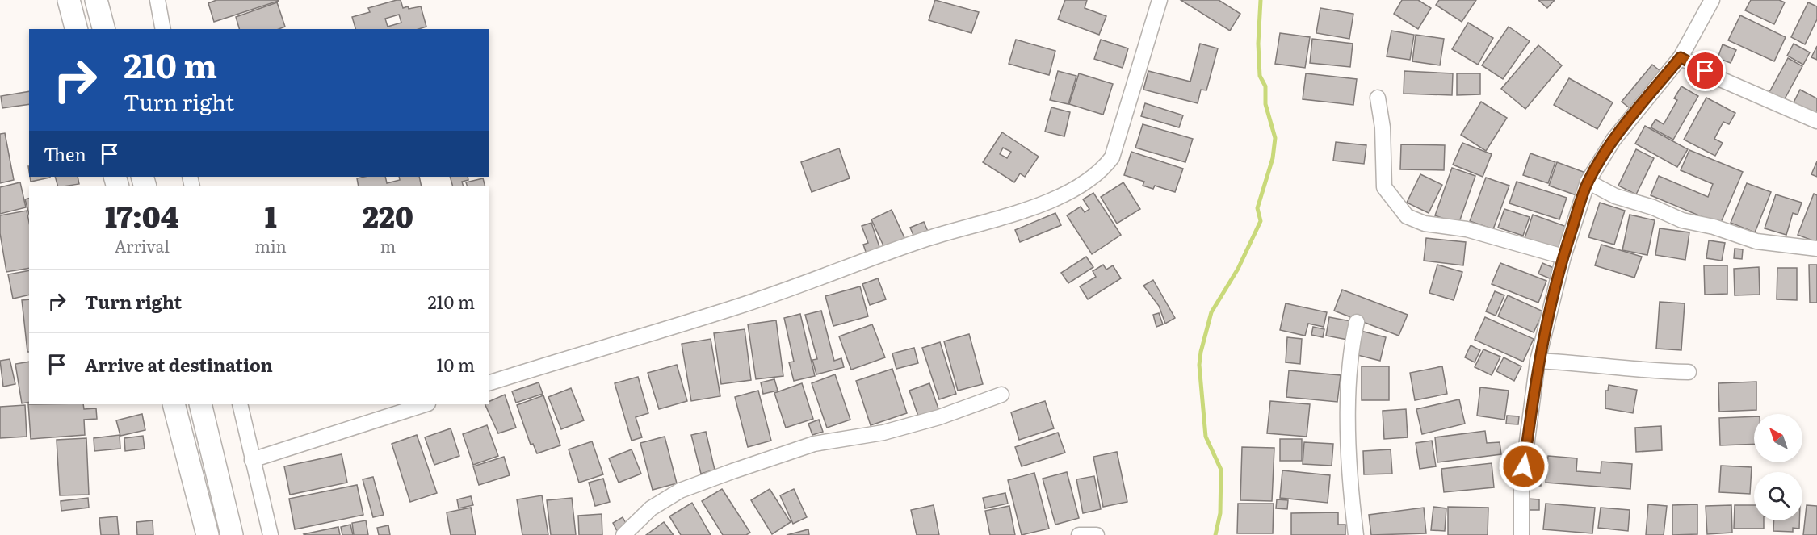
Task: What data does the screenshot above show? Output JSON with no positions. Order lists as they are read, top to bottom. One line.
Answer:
{"north":"top left","page":{"turn":["210 m","Turn right"],"then":"Then","eta":["17:04","Arrival","1","min","220","m"],"list":[{"name":"Turn right","value":"210 m"},{"name":"Arrive at destination","value":"10 m"}]}}
